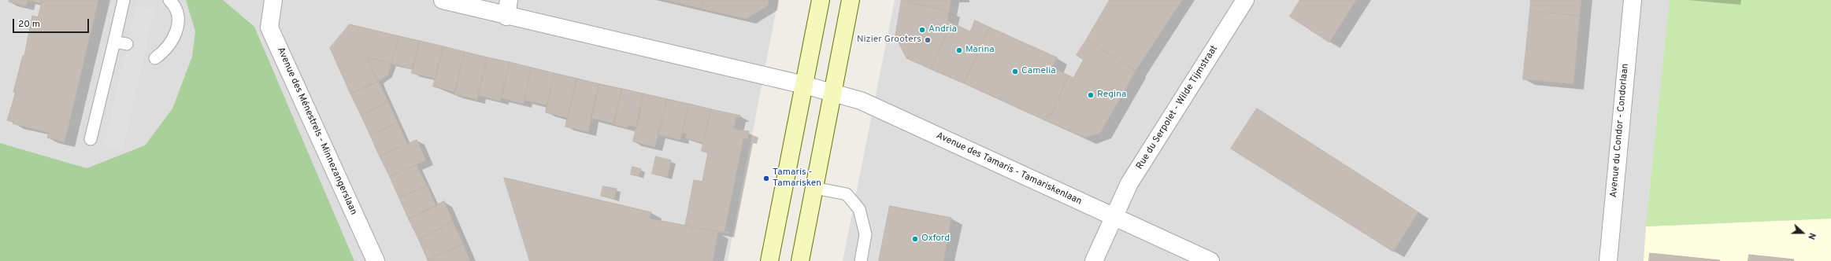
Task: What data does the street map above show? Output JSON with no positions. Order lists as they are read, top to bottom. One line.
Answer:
{"streets":{"street":["Rue du Serpolet - Wilde Tijmstraat","Avenue du Condor - Condorlaan","Avenue des Ménestrels - Minnezangerslaan","Avenue des Tamaris - Tamariskenlaan"]},"crossings":[["Rue du Serpolet - Wilde Tijmstraat","Avenue des Tamaris - Tamariskenlaan"]],"places":["Andria","Nizier Grooters","Marina","Camelia","Regina","Tamaris - Tamarisken","Oxford"],"scale_bar":"20 m","north":"right"}
